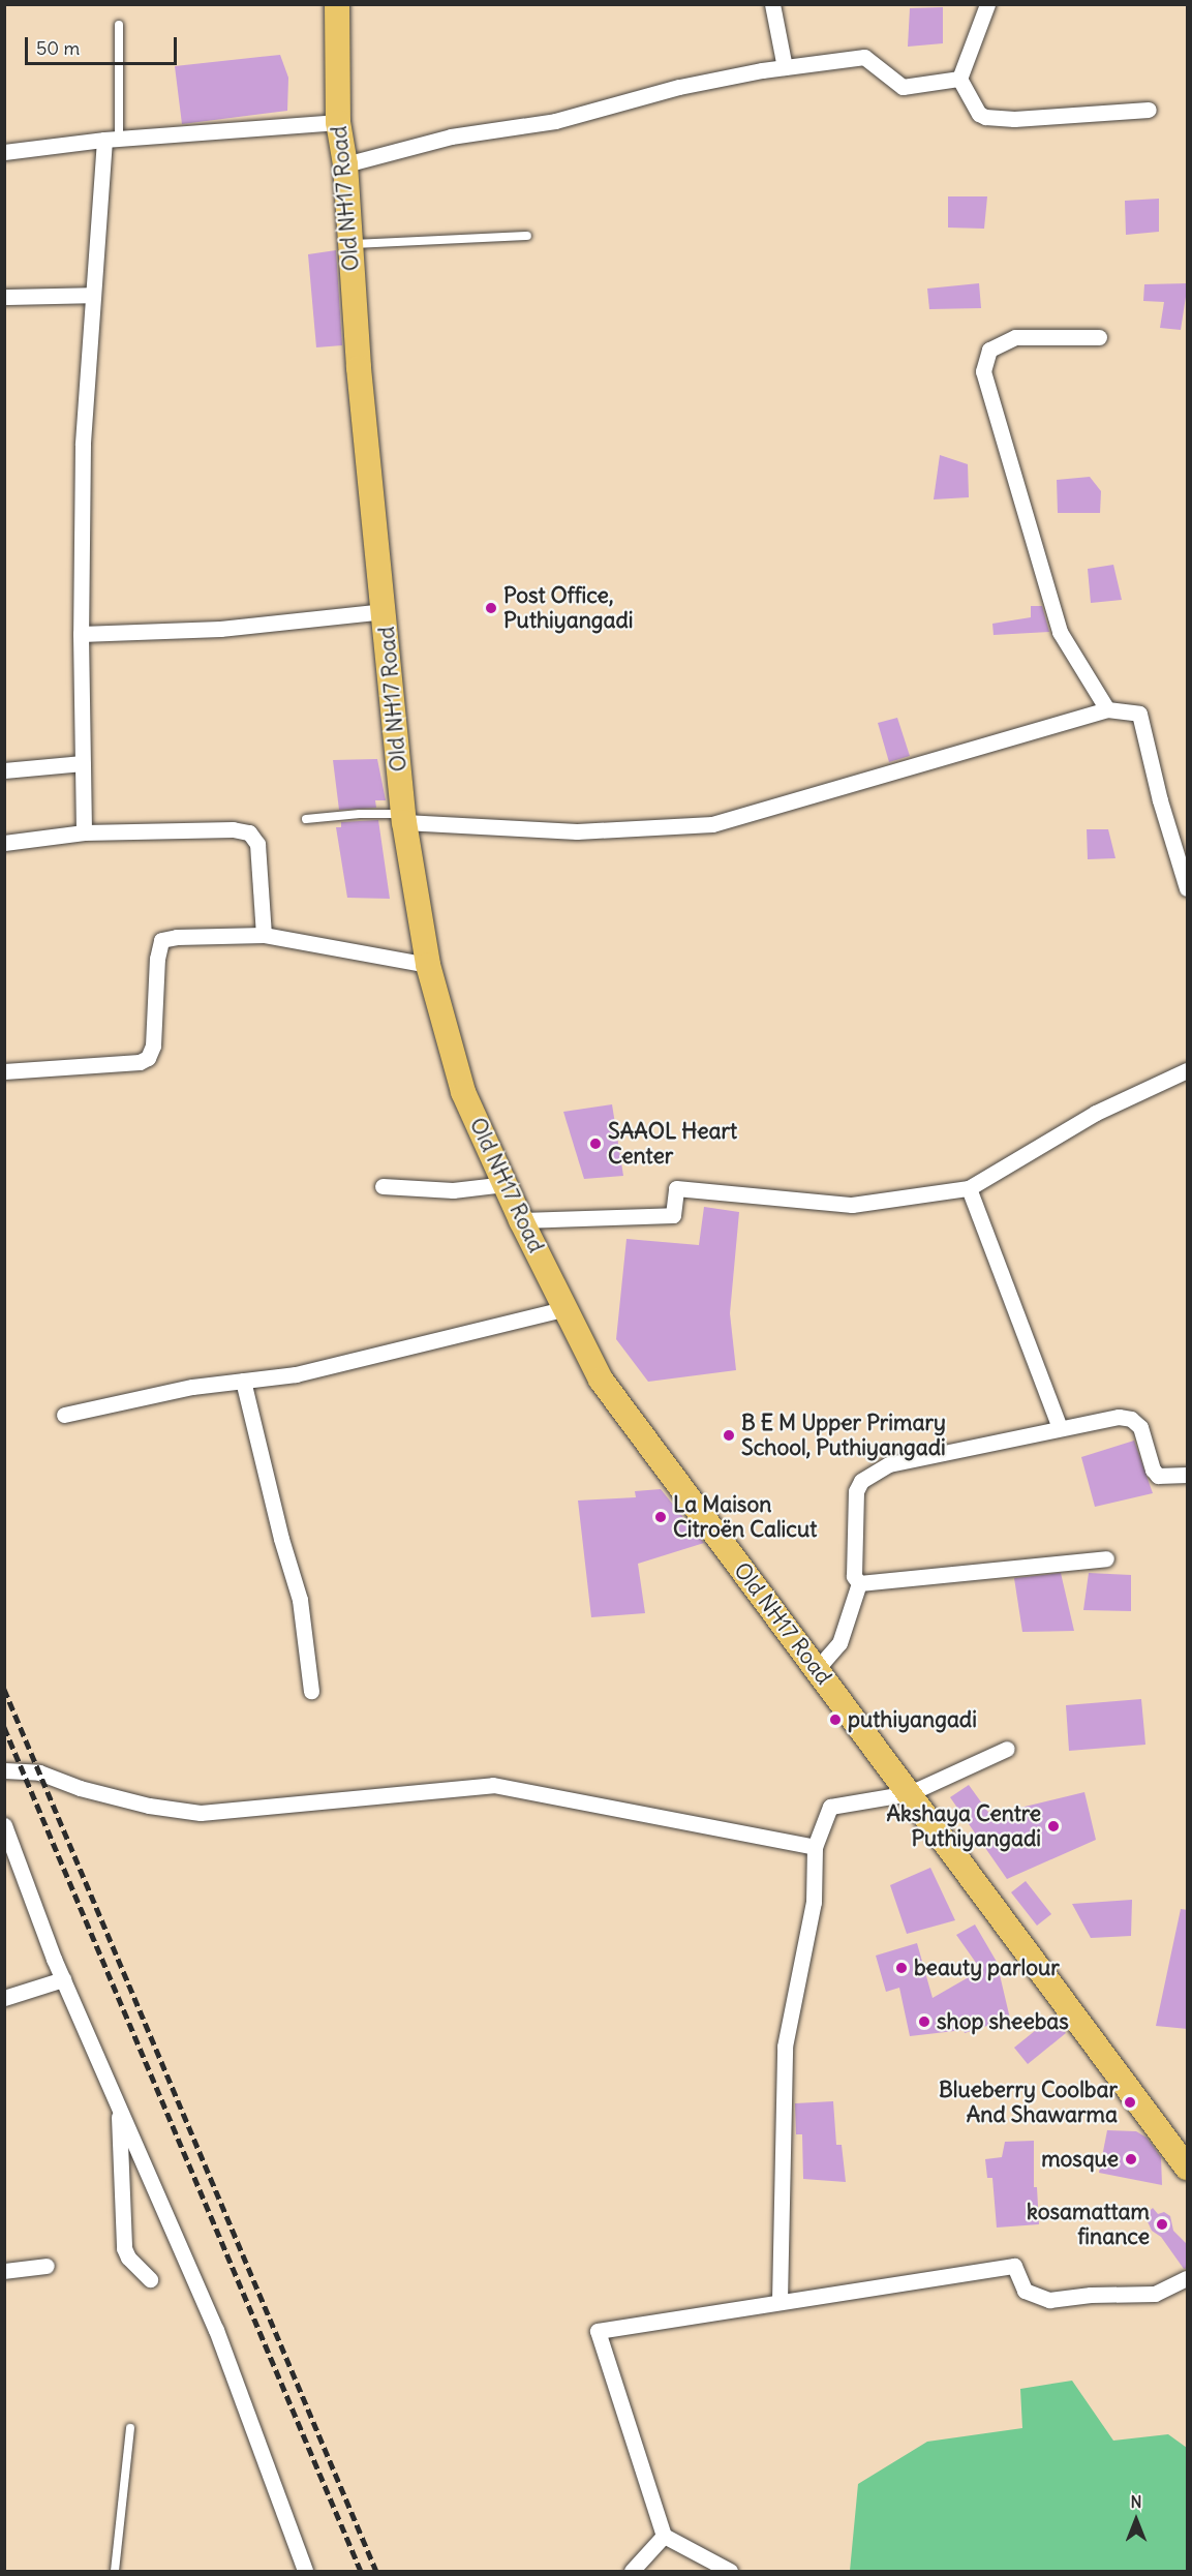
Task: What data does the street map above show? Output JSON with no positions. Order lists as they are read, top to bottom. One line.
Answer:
{"streets":{"main road":["Old NH17 Road"]},"places":["Post Office, Puthiyangadi","SAAOL Heart Center","B E M Upper Primary School, Puthiyangadi","La Maison Citroën Calicut","puthiyangadi","Akshaya Centre Puthiyangadi","beauty parlour","shop sheebas","Blueberry Coolbar And Shawarma","mosque","kosamattam finance"],"scale_bar":"50 m","north":"top"}
